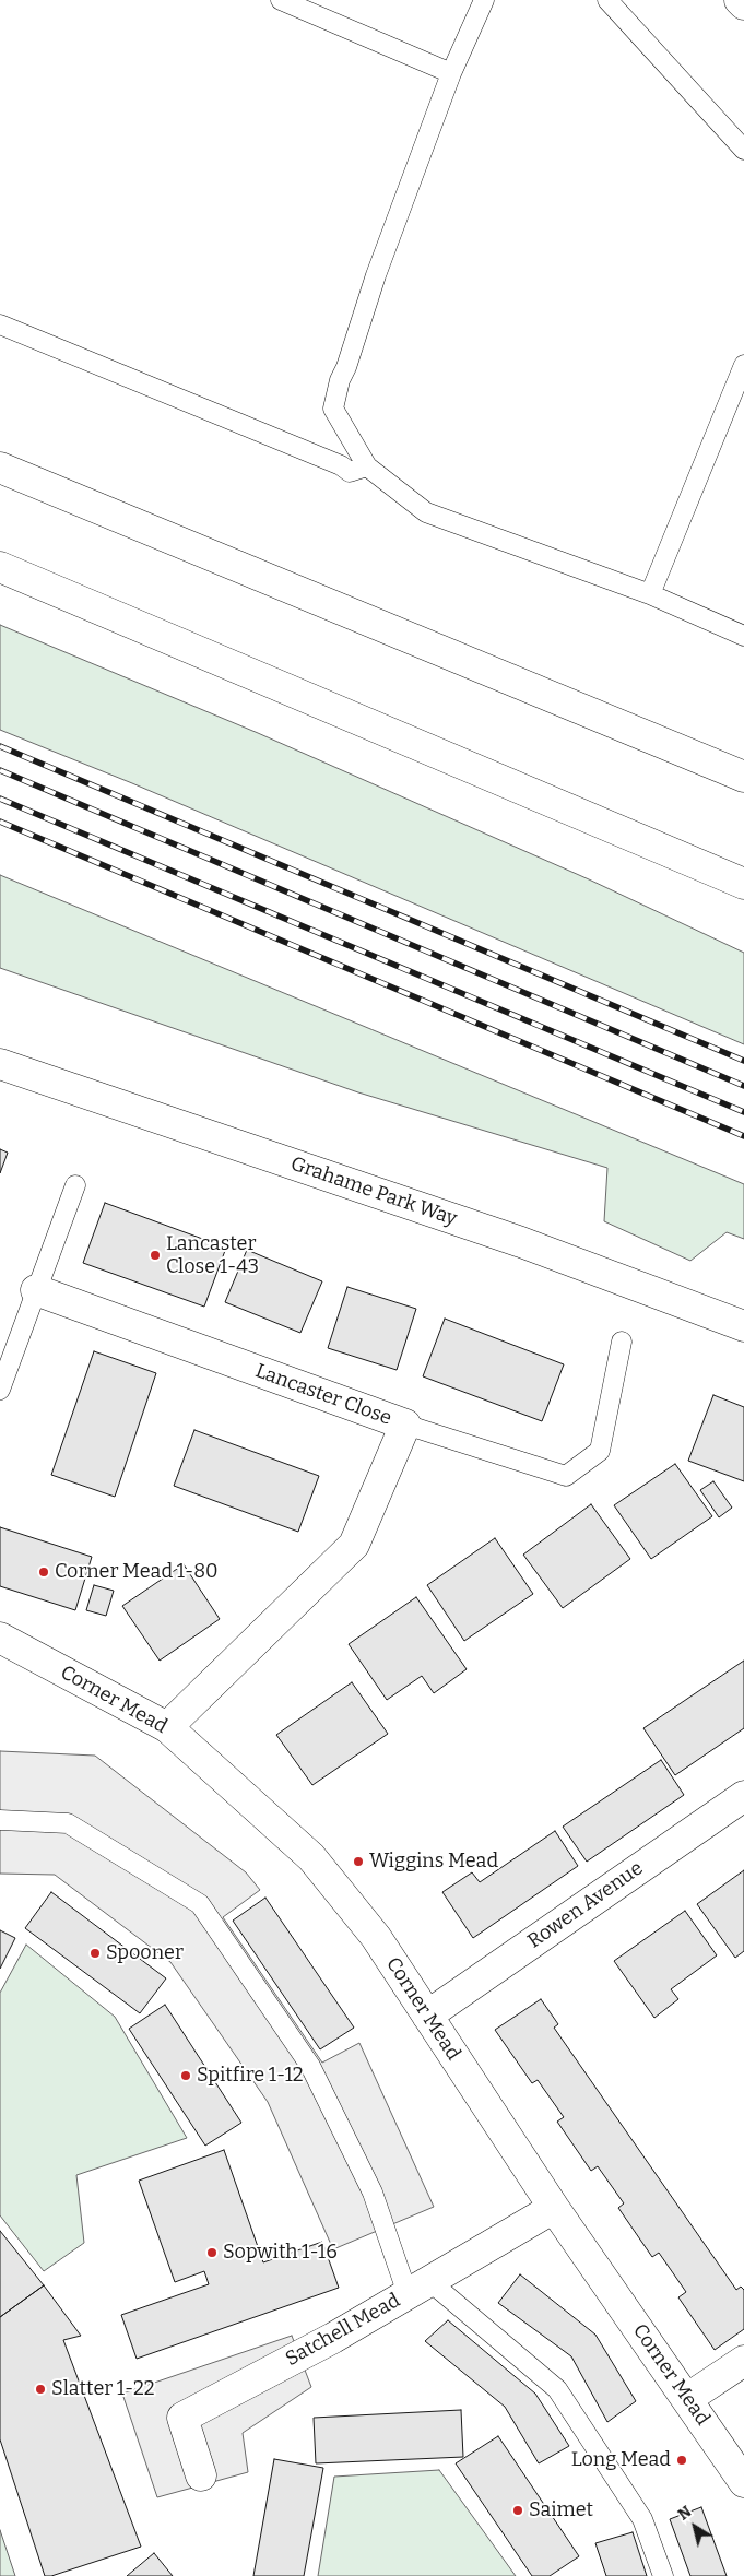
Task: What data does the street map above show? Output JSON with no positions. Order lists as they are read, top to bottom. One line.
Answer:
{"streets":{"main road":["Grahame Park Way","Lancaster Close","Corner Mead","Rowen Avenue","Satchell Mead"]},"crossings":[["Lancaster Close","Corner Mead"],["Corner Mead","Rowen Avenue"],["Corner Mead","Satchell Mead"]],"places":["Lancaster Close 1-43","Corner Mead 1-80","Wiggins Mead","Spooner","Spitfire 1-12","Sopwith 1-16","Slatter 1-22","Long Mead","Saimet"],"north":"top left"}
